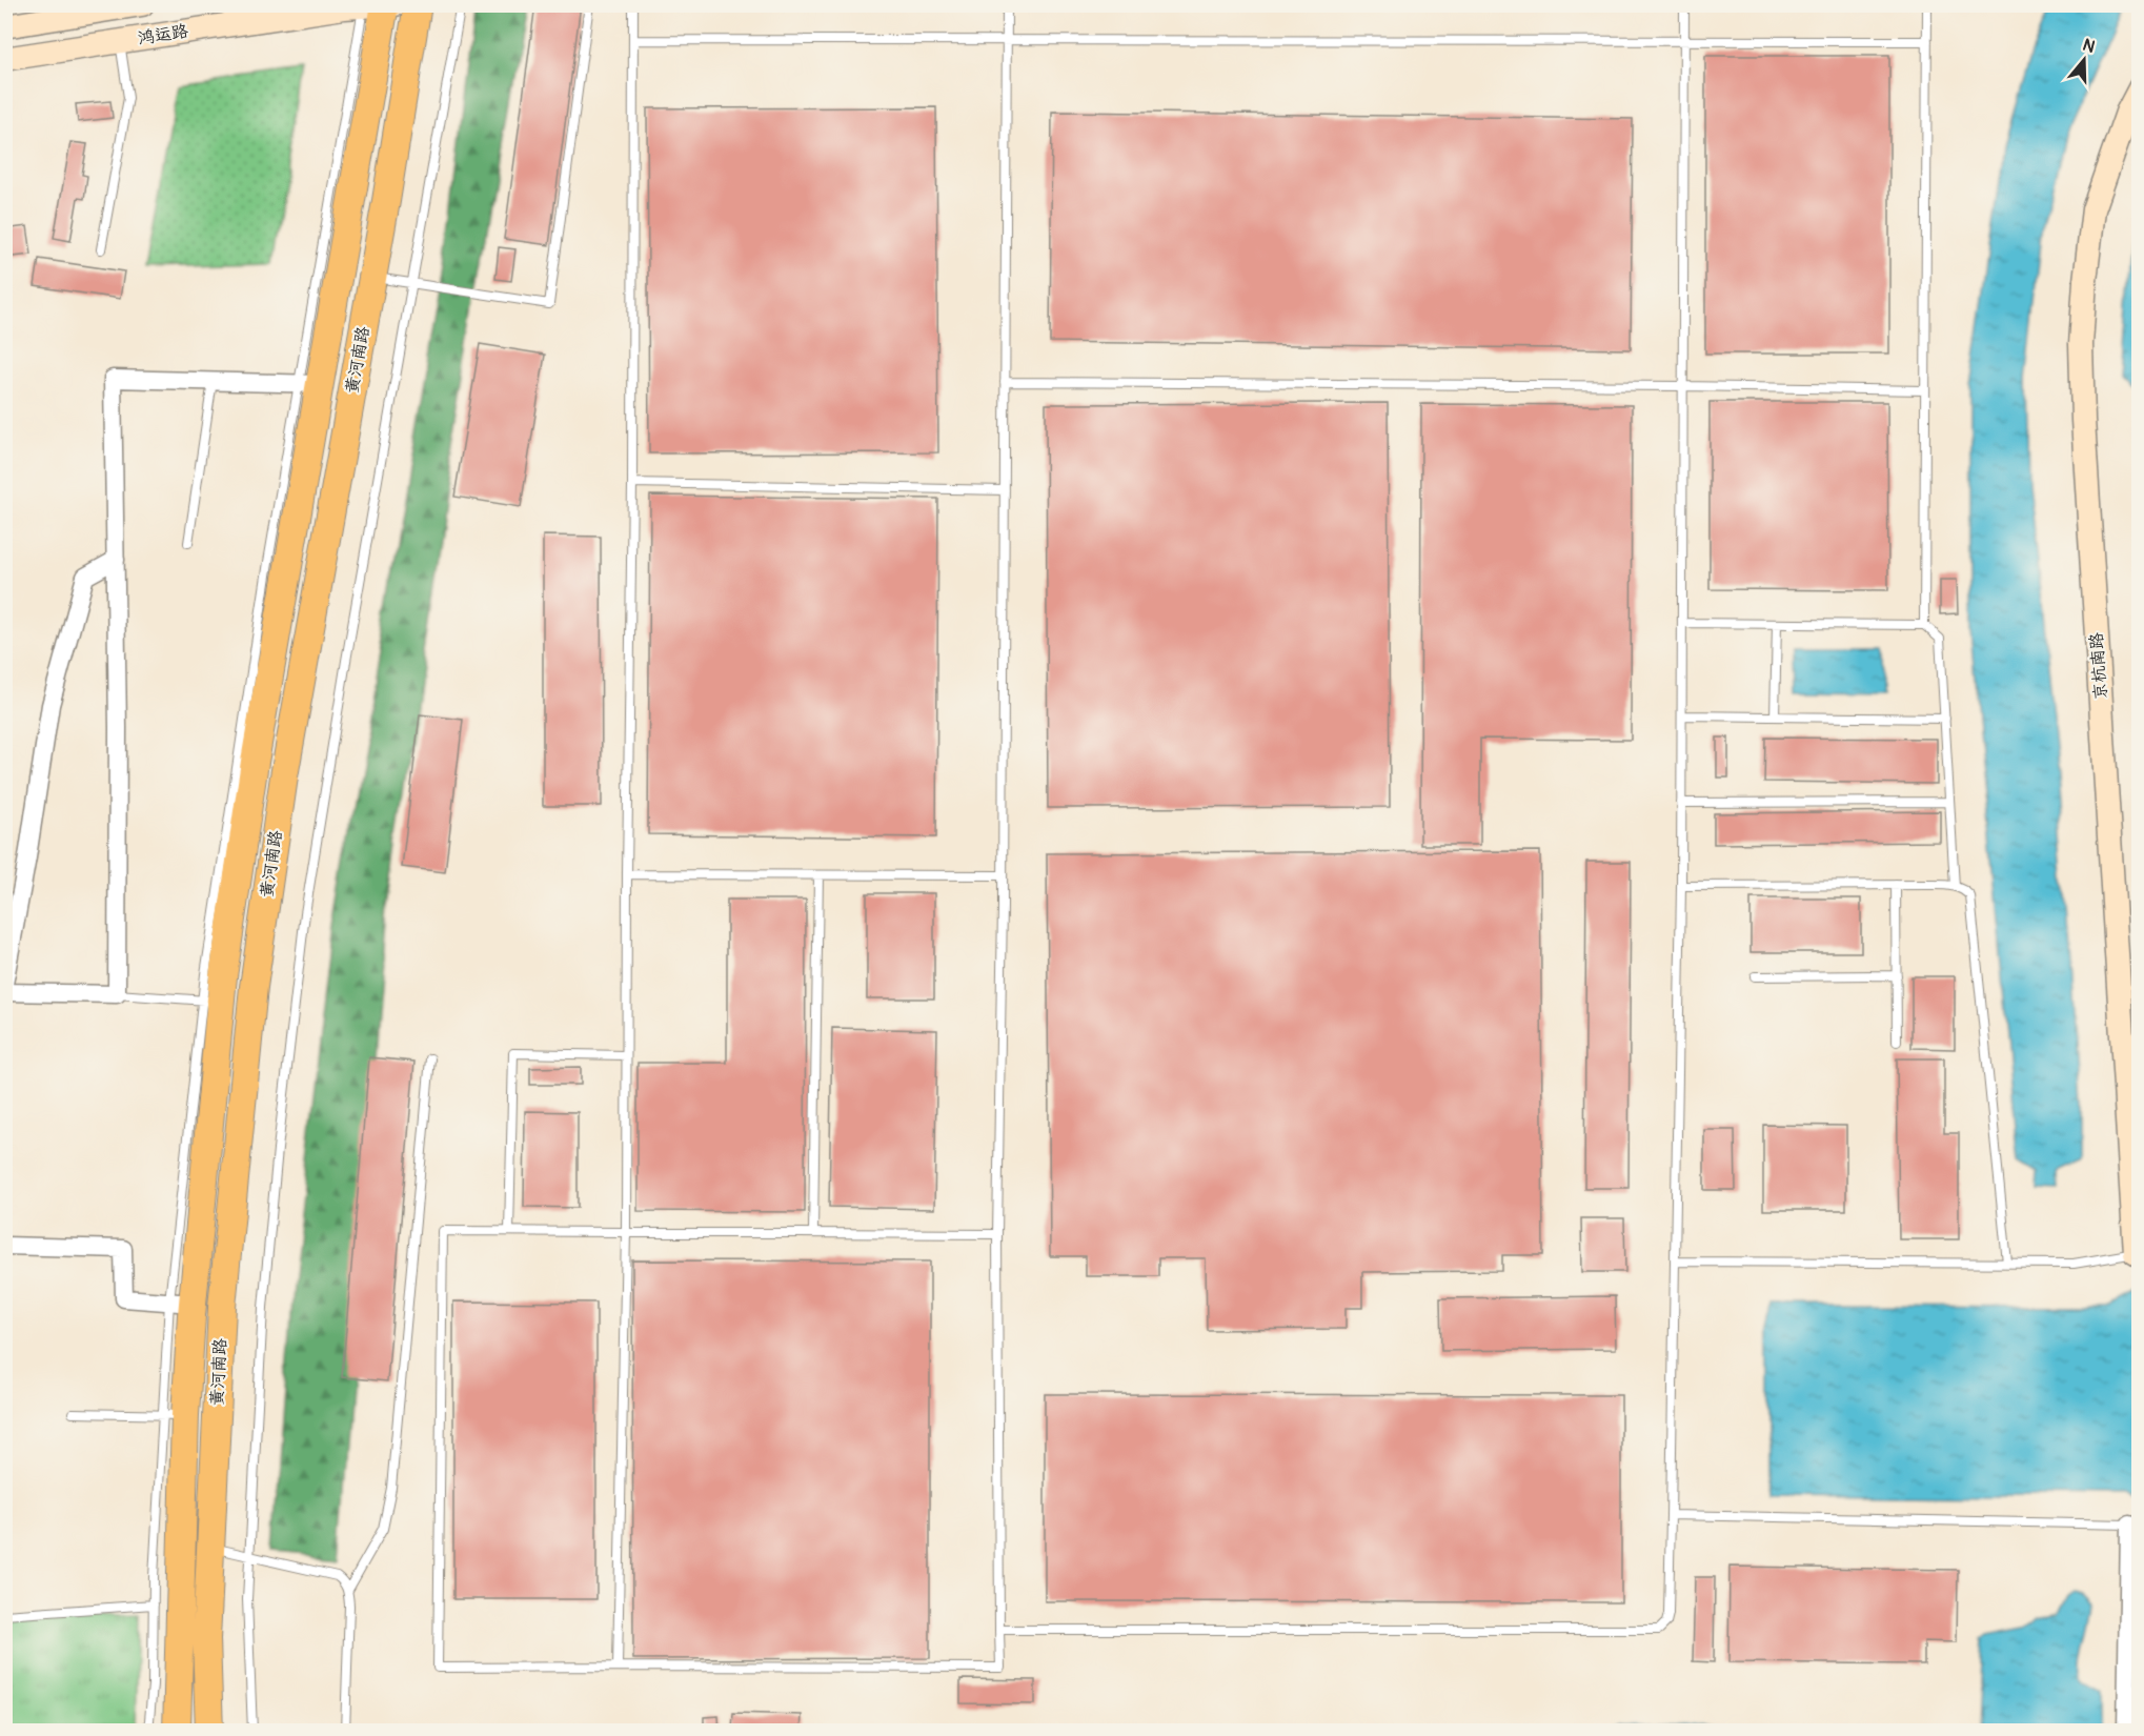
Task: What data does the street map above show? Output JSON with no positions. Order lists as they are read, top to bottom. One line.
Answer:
{"streets":{"main road":["黄河南路"],"street":["鸿运路","京杭南路"]},"crossings":[["鸿运路","黄河南路"]],"north":"top"}
